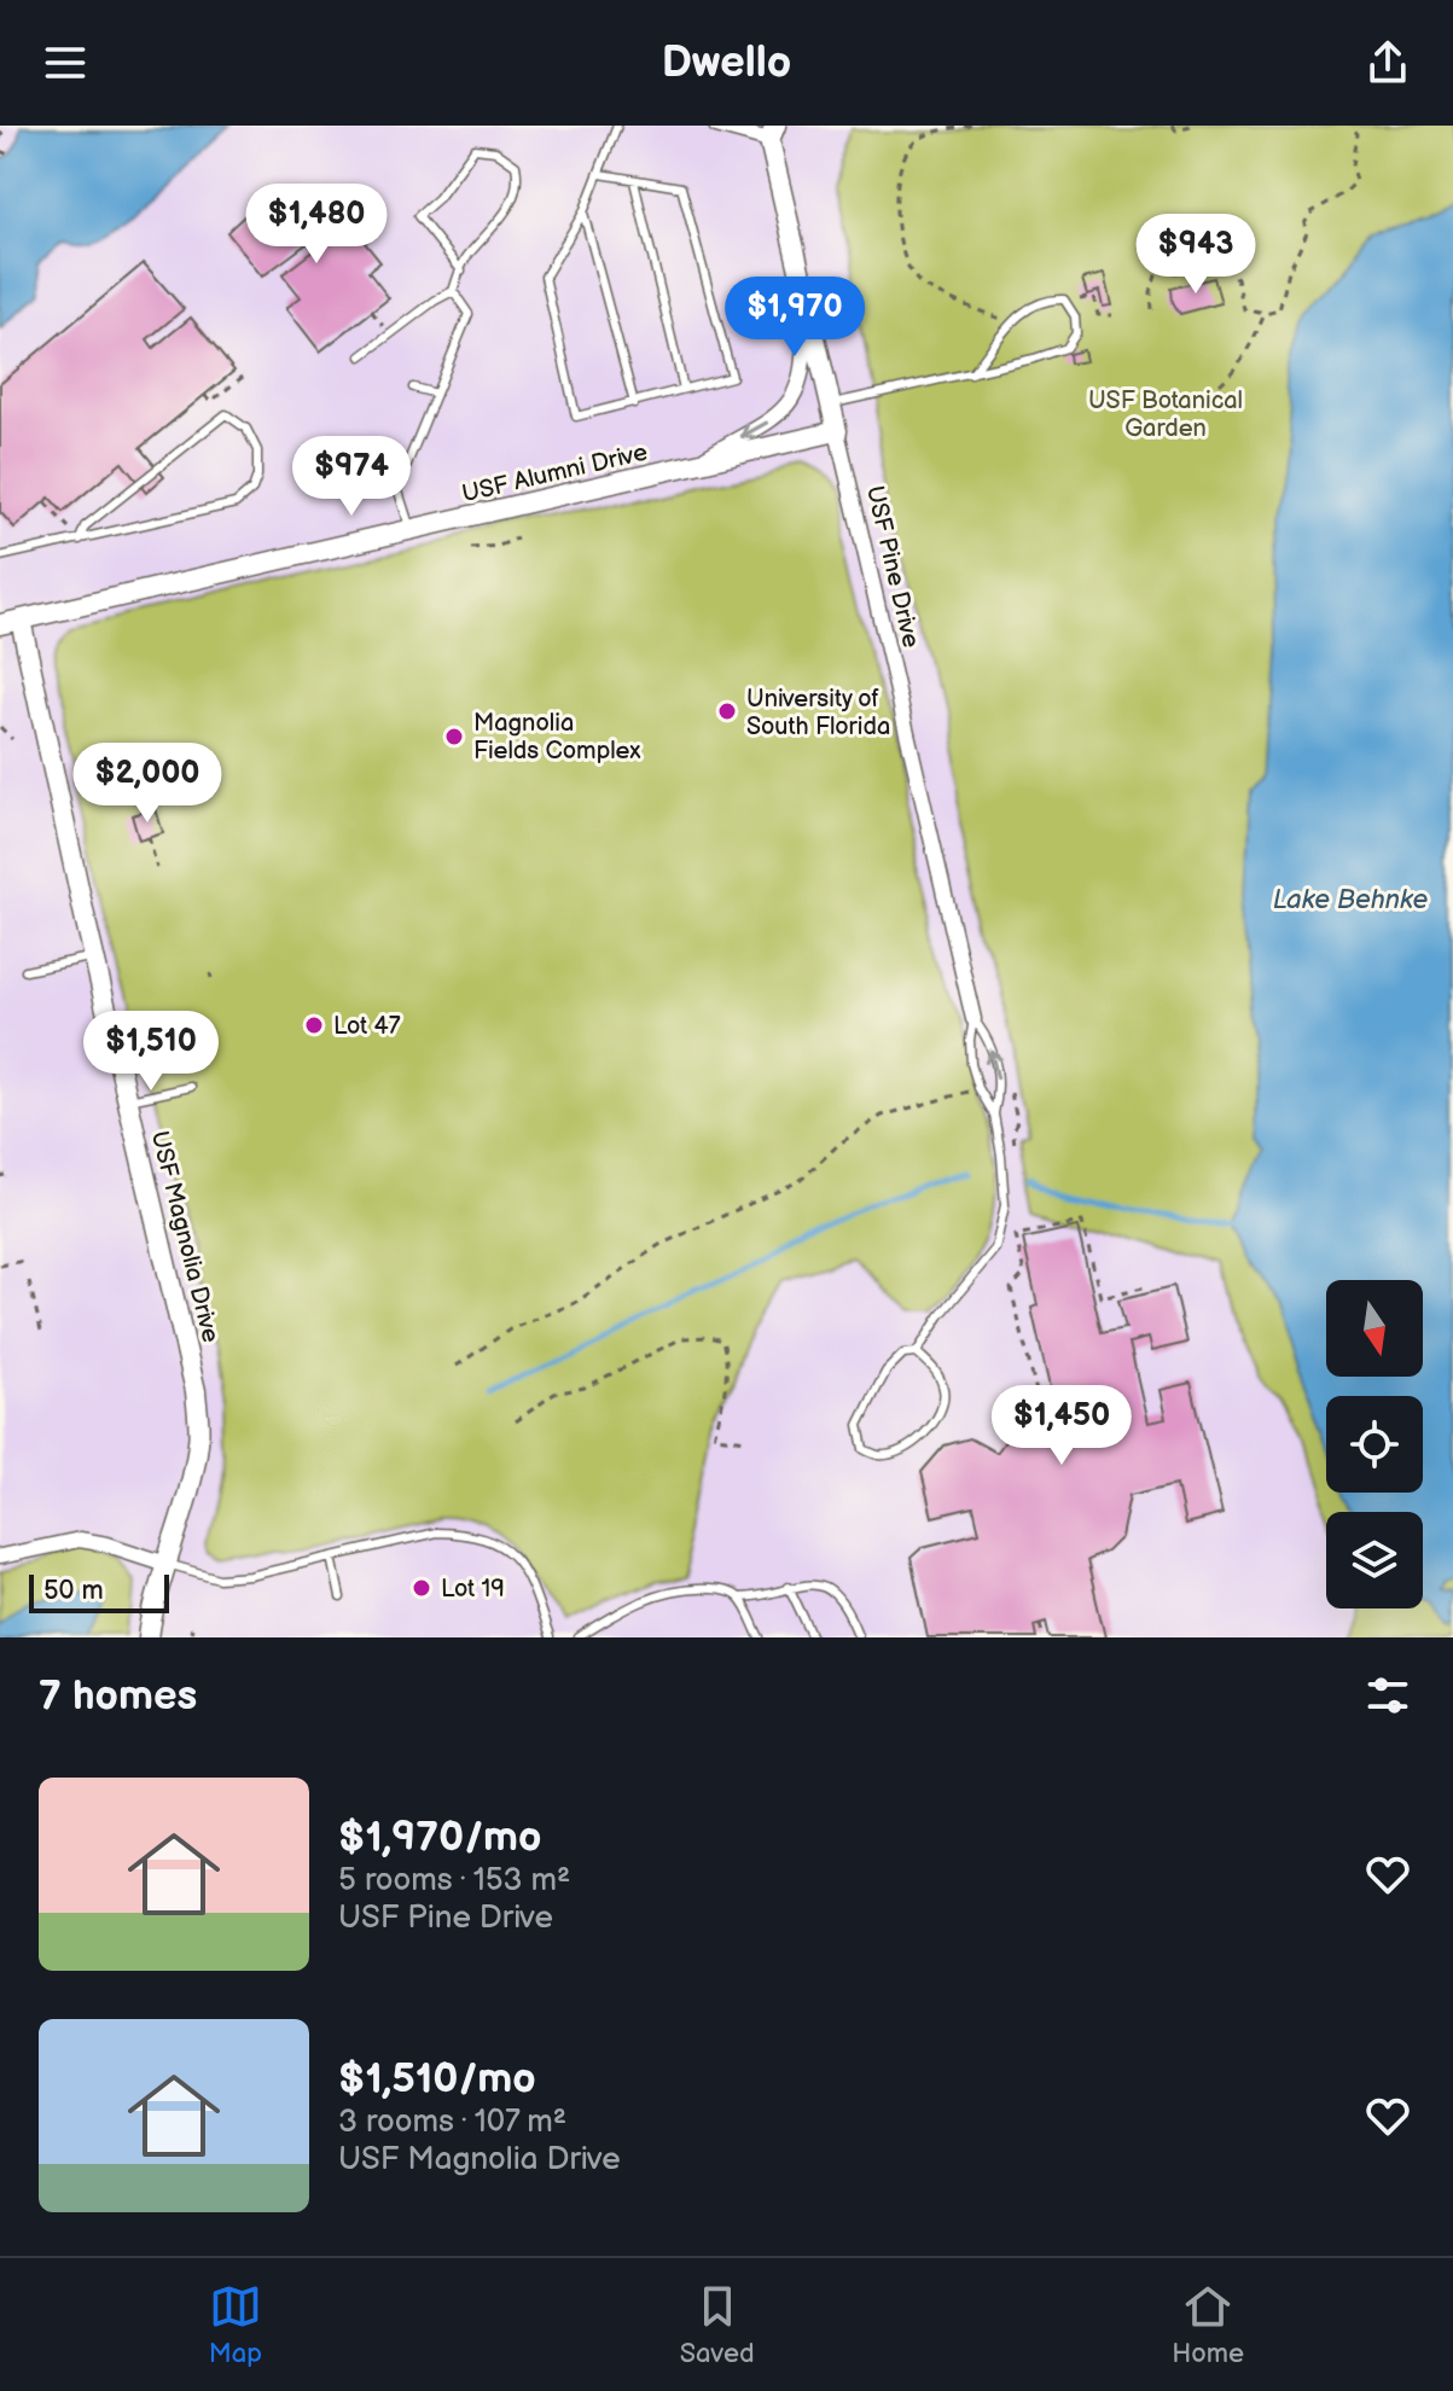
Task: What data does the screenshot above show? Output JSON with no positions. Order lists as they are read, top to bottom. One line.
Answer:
{"streets":{"street":["USF Alumni Drive","USF Pine Drive","USF Magnolia Drive"]},"crossings":[["USF Alumni Drive","USF Pine Drive"],["USF Alumni Drive","USF Magnolia Drive"]],"water":["Lake Behnke"],"parks":["USF Botanical Garden"],"places":["University of South Florida","Magnolia Fields Complex","Lot 47","Lot 19"],"scale_bar":"50 m","north":"bottom","page":{"header":"Dwello","price":["$1,480","$943","$1,970","$974","$2,000","$1,510","$1,450"],"scale":"50 m","heading":"7 homes","list":[{"name":"$1,970/mo","note":"5 rooms · 153 m² · USF Pine Drive"},{"name":"$1,510/mo","note":"3 rooms · 107 m² · USF Magnolia Drive"}],"tabs":["Map","Saved","Home"]}}
